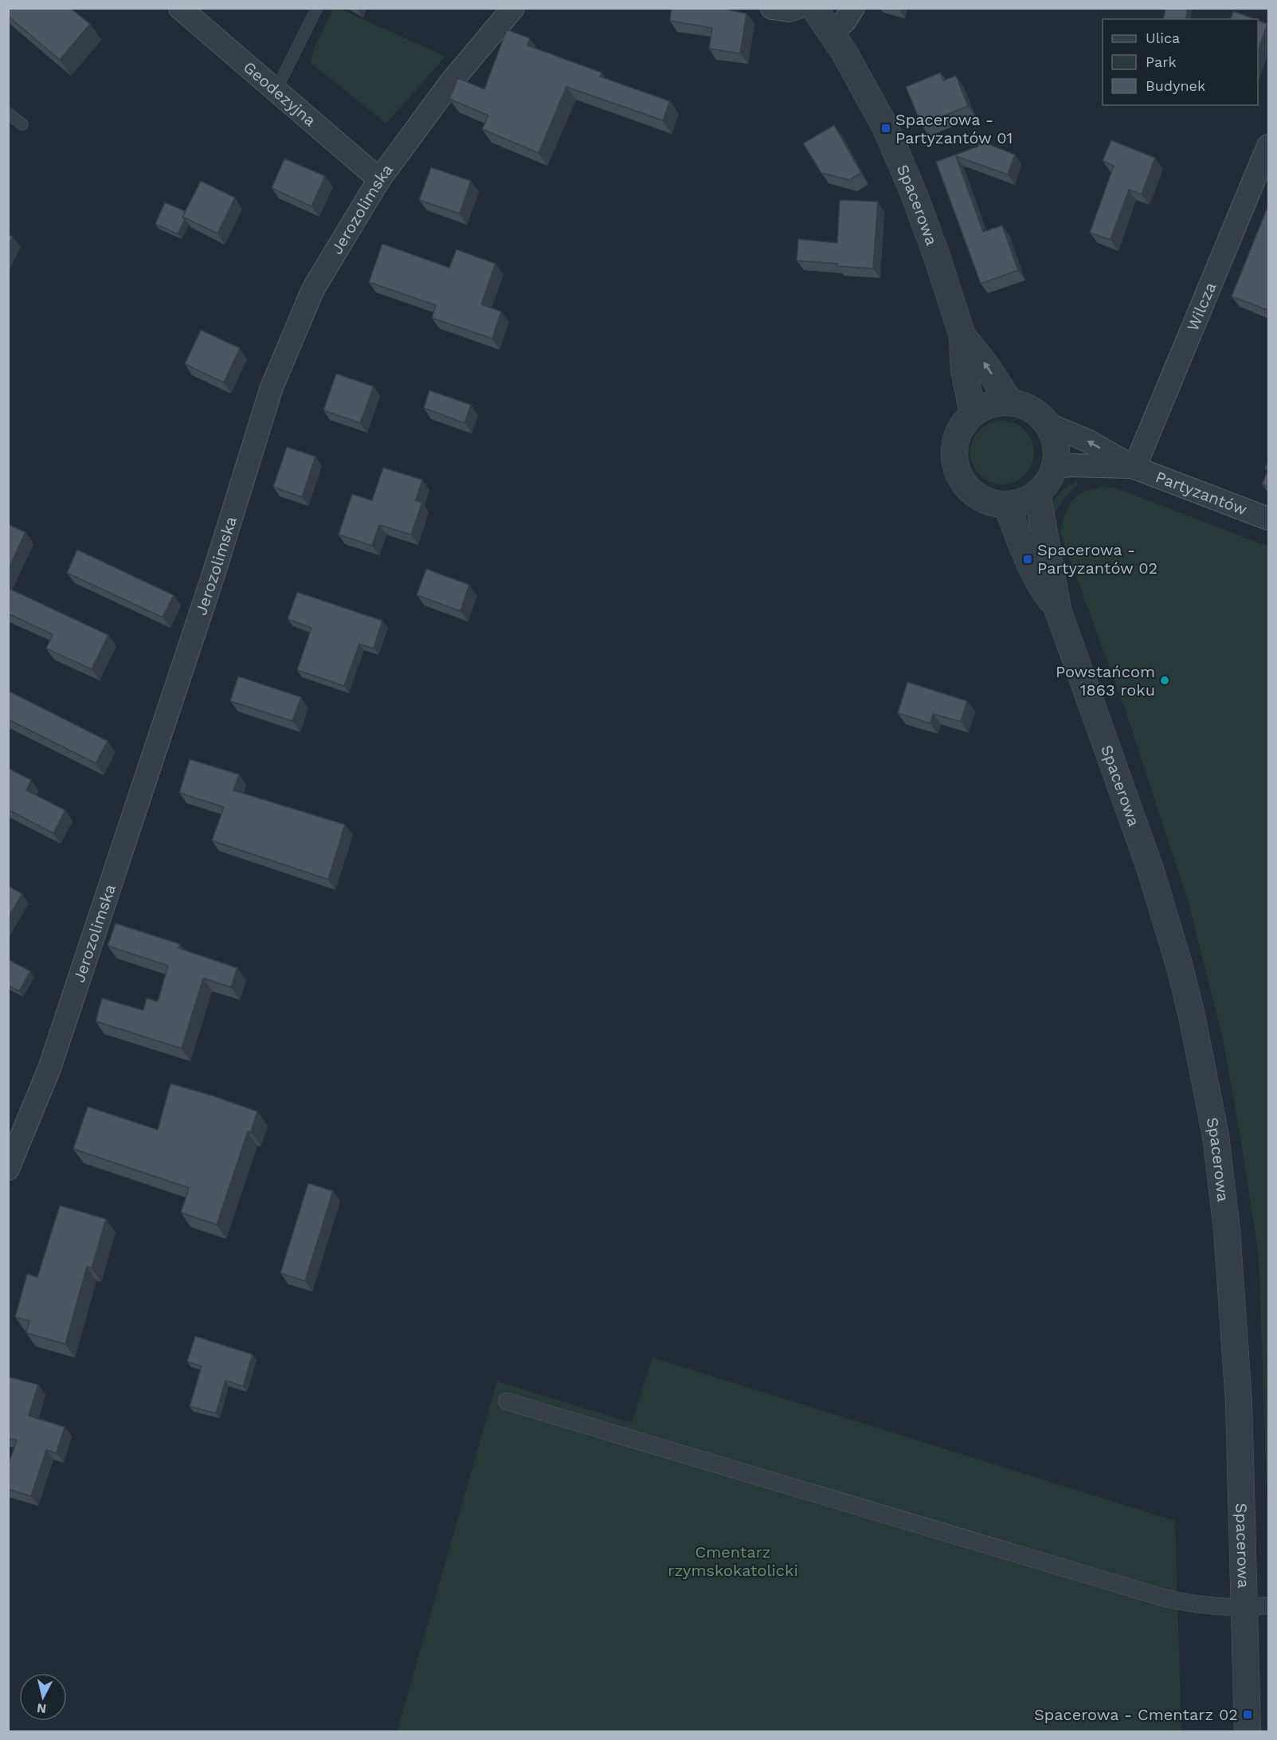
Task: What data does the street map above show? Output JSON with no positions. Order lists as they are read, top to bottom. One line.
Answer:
{"streets":{"street":["Geodezyjna","Spacerowa","Jerozolimska","Wilcza","Partyzantów"]},"crossings":[["Geodezyjna","Jerozolimska"],["Spacerowa","Partyzantów"],["Wilcza","Partyzantów"]],"parks":["Cmentarz rzymskokatolicki"],"places":{"transit":["Spacerowa - Partyzantów 01","Spacerowa - Partyzantów 02","Spacerowa - Cmentarz 02"],"other":["Powstańcom 1863 roku"]},"legend":["Ulica","Park","Budynek"],"north":"bottom"}
